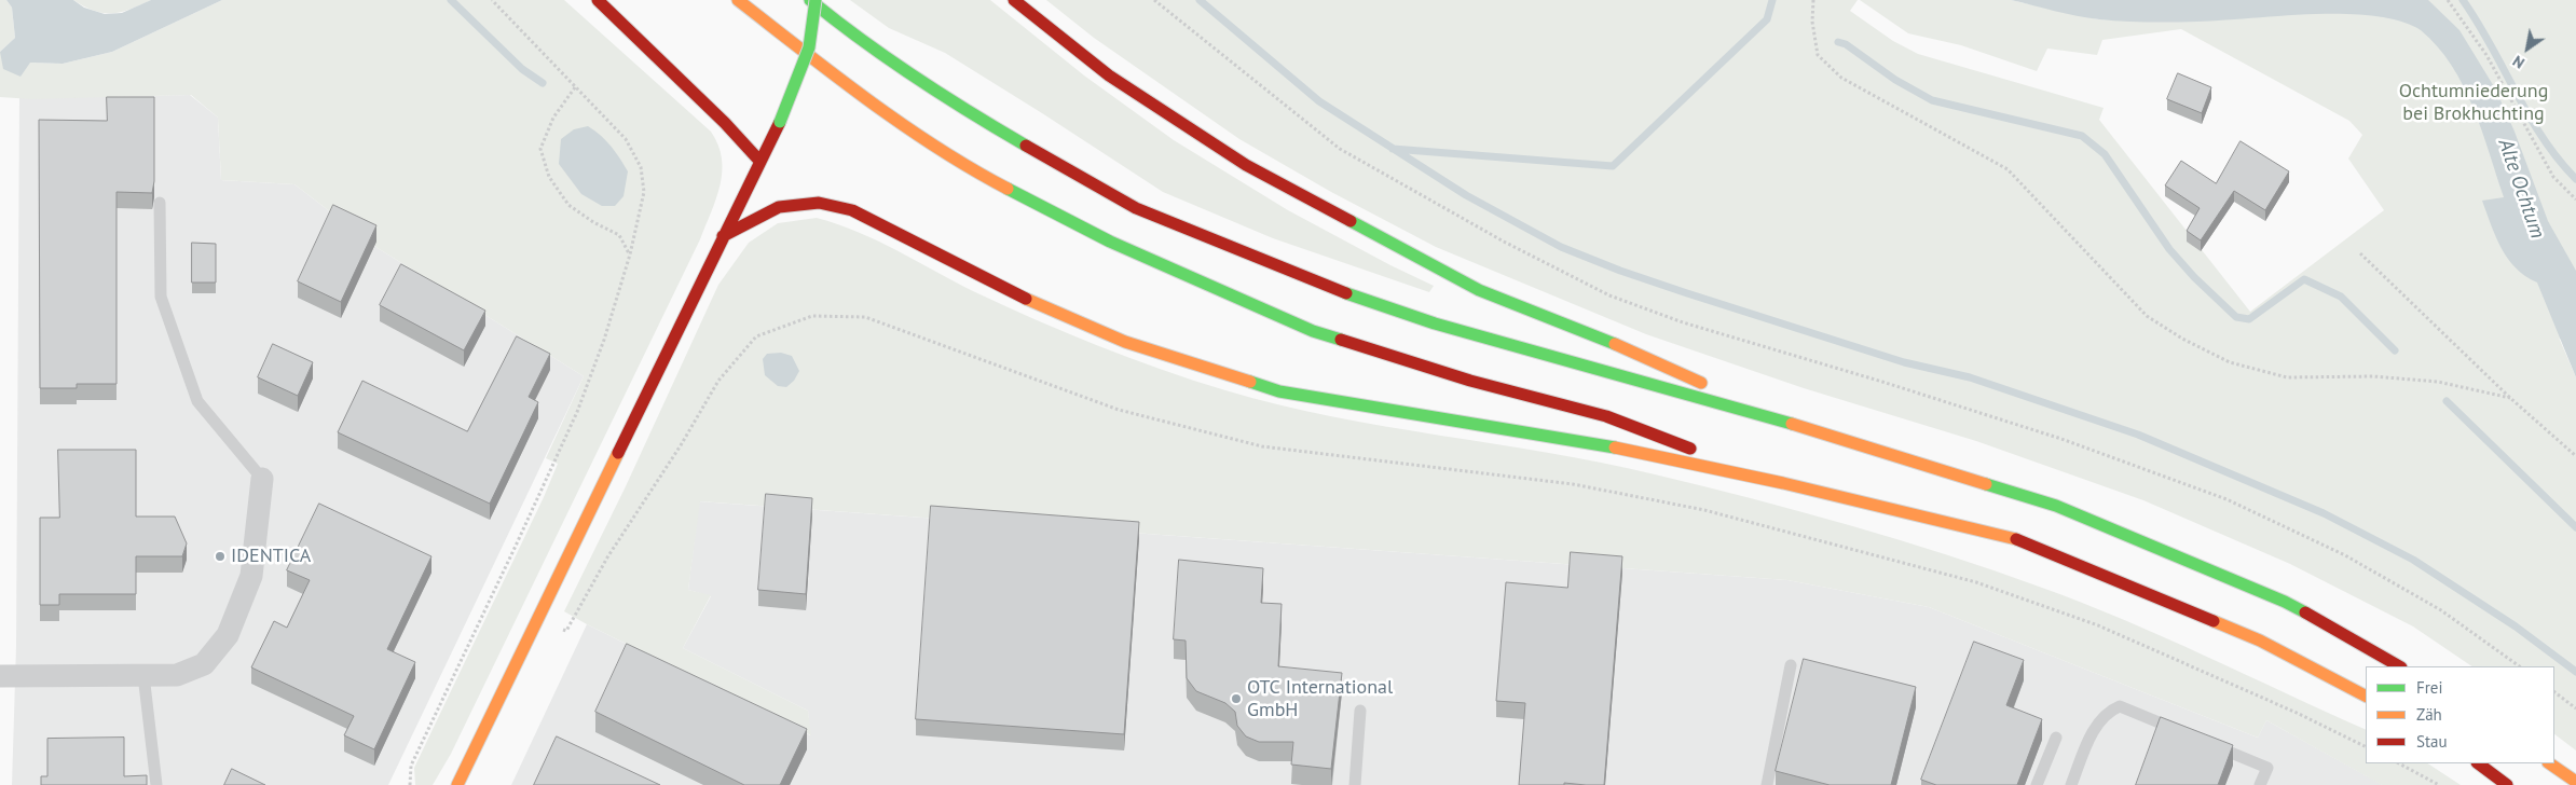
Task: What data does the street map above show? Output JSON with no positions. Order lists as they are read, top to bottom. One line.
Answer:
{"water":["Alte Ochtum"],"parks":["Ochtumniederung bei Brokhuchting"],"places":["IDENTICA","OTC International GmbH"],"legend":["Frei","Zäh","Stau"],"north":"bottom left"}
